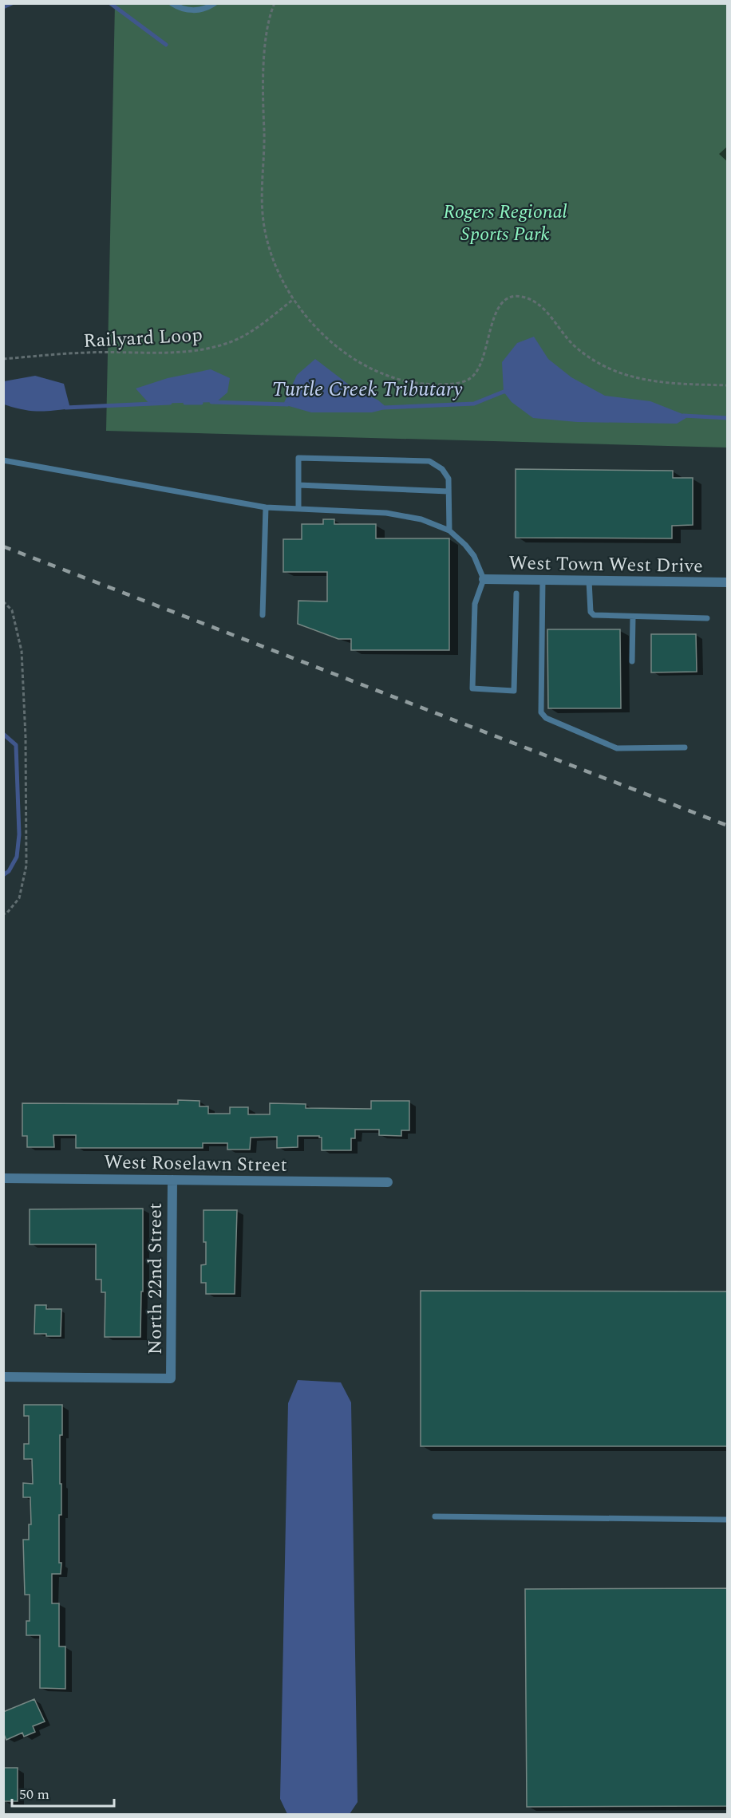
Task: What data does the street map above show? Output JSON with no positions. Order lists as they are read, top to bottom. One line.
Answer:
{"streets":{"street":["West Town West Drive","West Roselawn Street","North 22nd Street"],"path":["Railyard Loop"]},"crossings":[["West Roselawn Street","North 22nd Street"]],"water":["Turtle Creek Tributary"],"parks":["Rogers Regional Sports Park"],"scale_bar":"50 m"}
